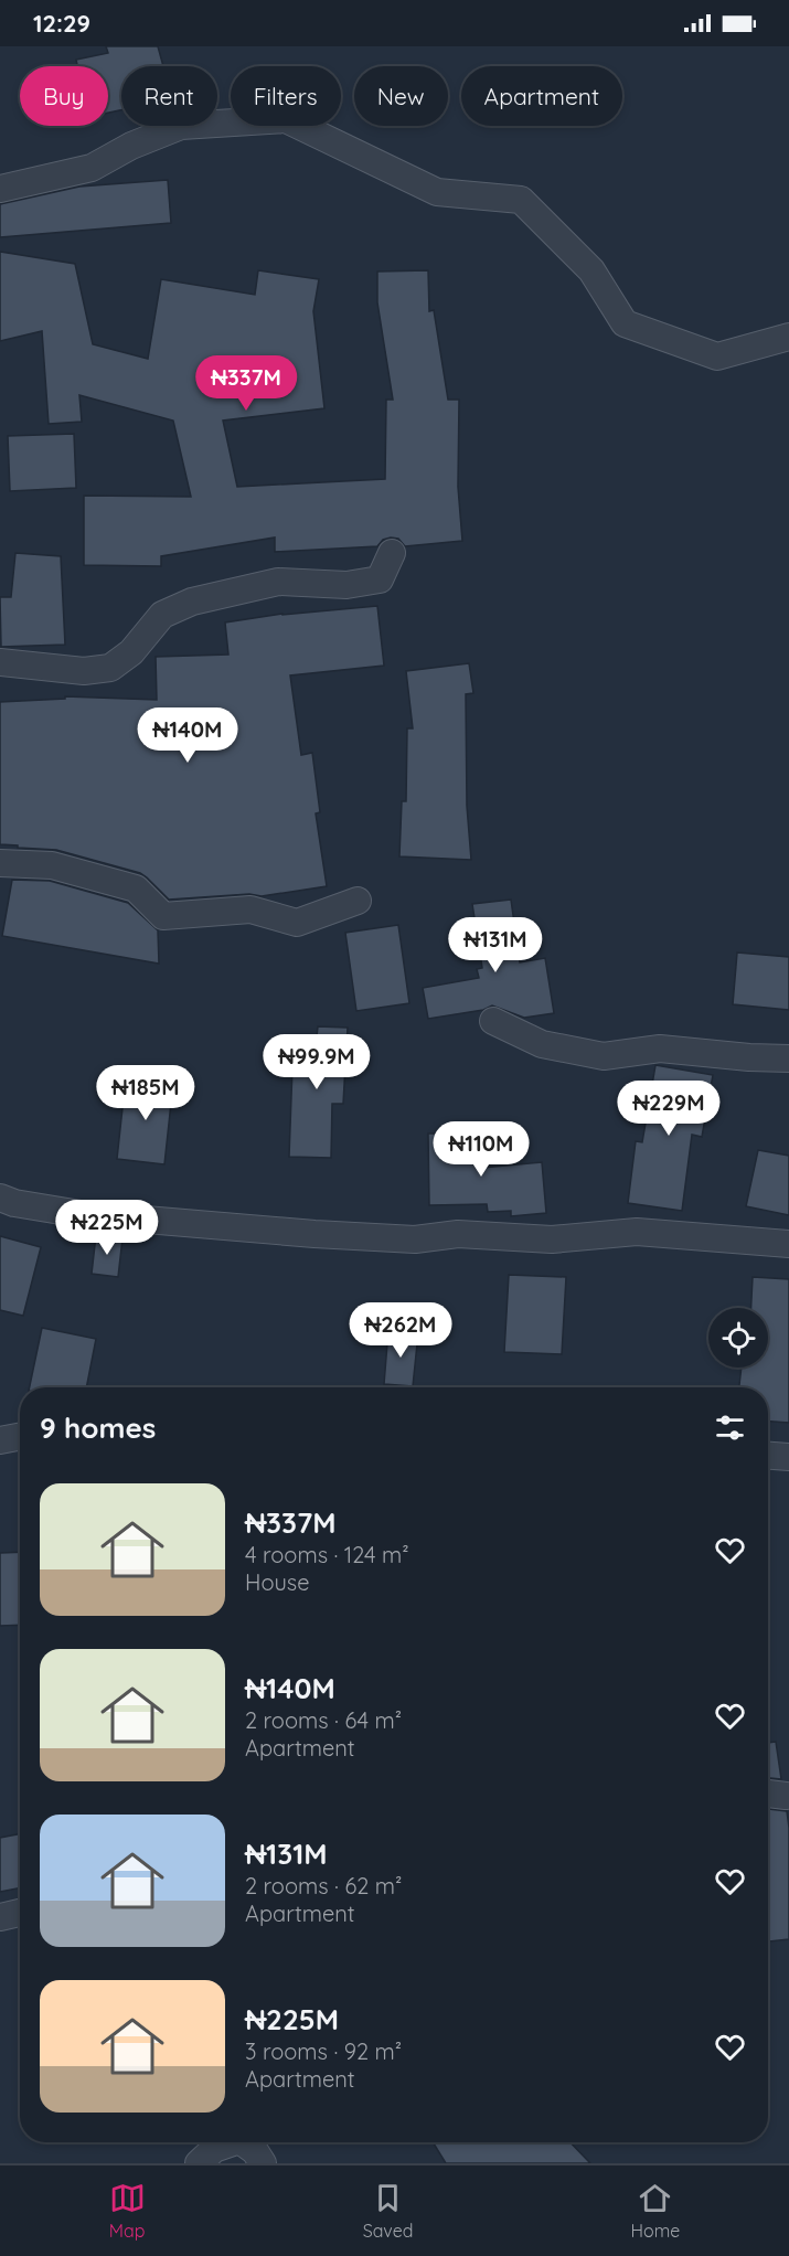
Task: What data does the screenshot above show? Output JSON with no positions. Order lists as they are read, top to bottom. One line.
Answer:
{"page":{"status":"12:29","chip":["Buy","Rent","Filters","New","Apartment"],"price":["₦337M","₦140M","₦131M","₦99.9M","₦185M","₦229M","₦110M","₦225M","₦262M"],"heading":"9 homes","list":[{"name":"₦337M","note":"4 rooms · 124 m² · House"},{"name":"₦140M","note":"2 rooms · 64 m² · Apartment"},{"name":"₦131M","note":"2 rooms · 62 m² · Apartment"},{"name":"₦225M","note":"3 rooms · 92 m² · Apartment"}],"tabs":["Map","Saved","Home"]}}
